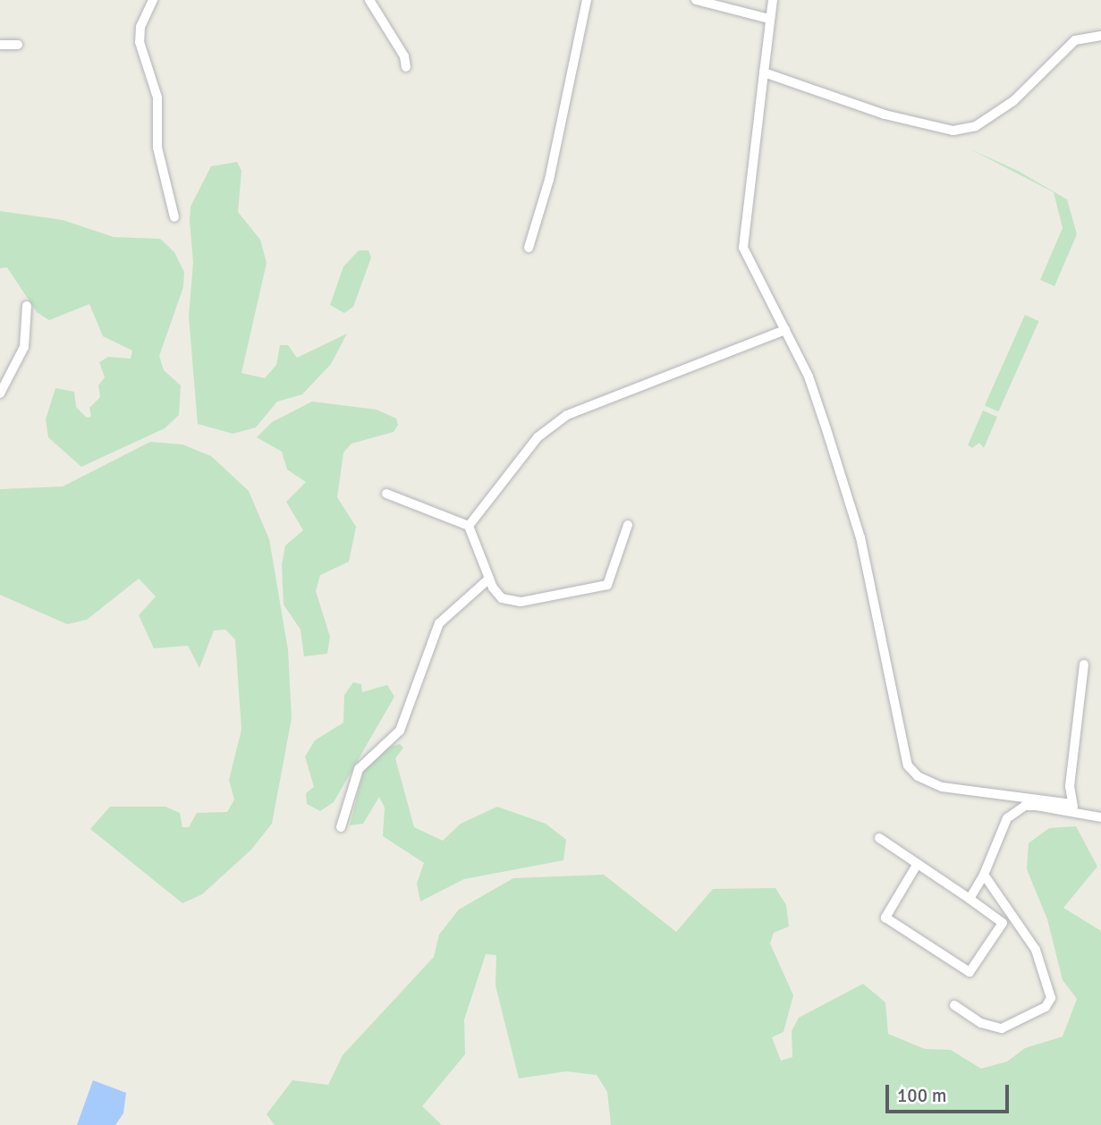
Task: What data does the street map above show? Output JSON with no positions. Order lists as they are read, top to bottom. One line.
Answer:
{"scale_bar":"100 m"}
